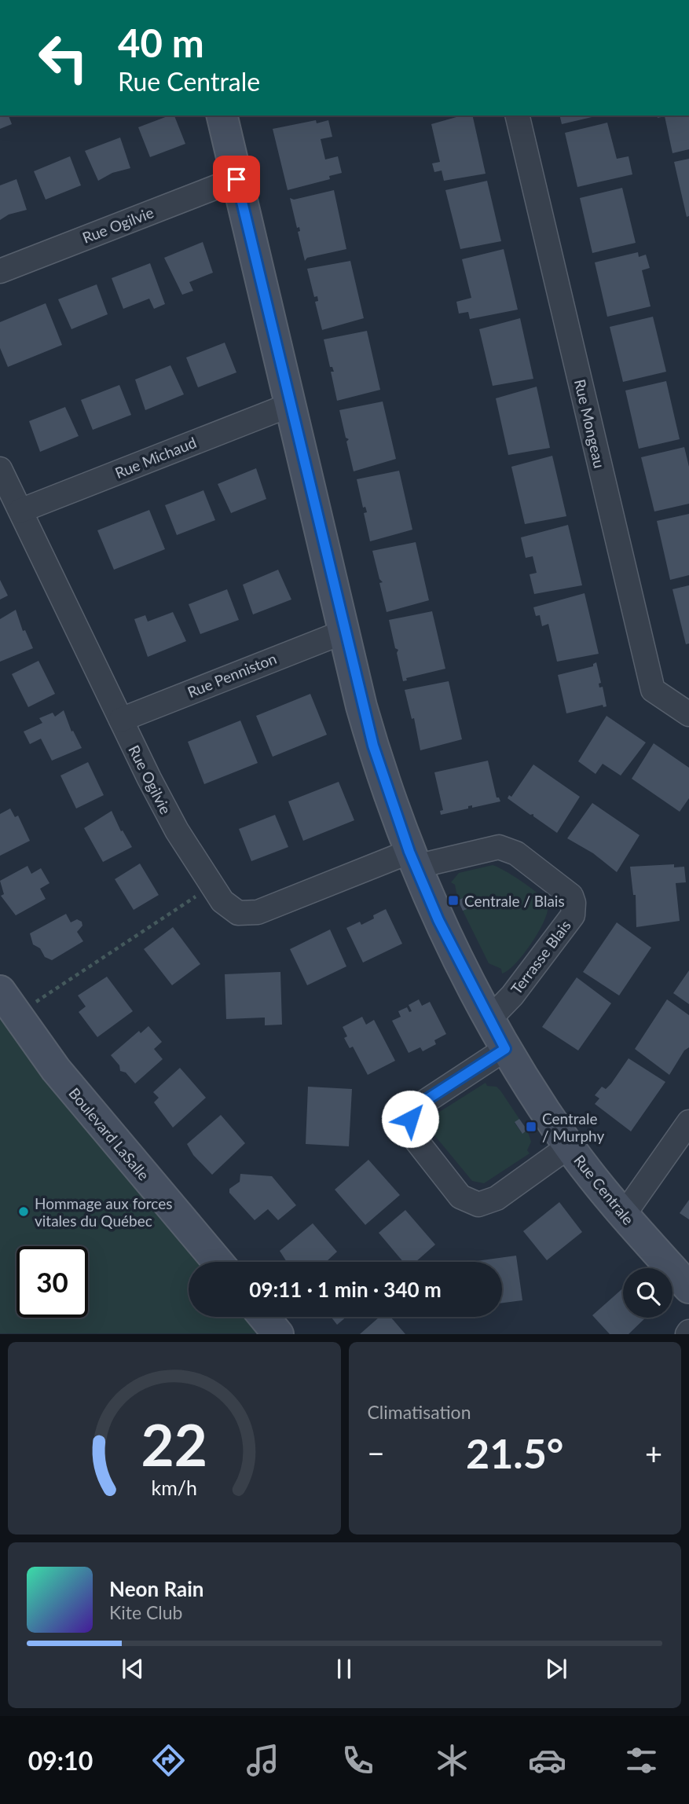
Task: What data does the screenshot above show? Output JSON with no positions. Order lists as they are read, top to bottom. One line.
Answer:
{"streets":{"street":["Rue Ogilvie","Rue Mongeau","Rue Michaud","Rue Penniston","Terrasse Blais","Boulevard LaSalle","Rue Centrale"]},"crossings":[["Rue Ogilvie","Rue Michaud"],["Rue Ogilvie","Rue Penniston"],["Rue Ogilvie","Terrasse Blais"],["Rue Ogilvie","Rue Centrale"],["Rue Michaud","Rue Centrale"],["Rue Penniston","Rue Centrale"],["Terrasse Blais","Rue Centrale"]],"places":{"transit":["Centrale / Blais","Centrale / Murphy"],"other":["Hommage aux forces vitales du Québec"]},"page":{"turn":["40 m","Rue Centrale"],"limit":"30","trip":"09:11 · 1 min · 340 m","tile":"Climatisation","heat":["−","21.5°","+"],"song":["Neon Rain","Kite Club"],"tabs":"09:10","gauge":["22","km/h"]}}
